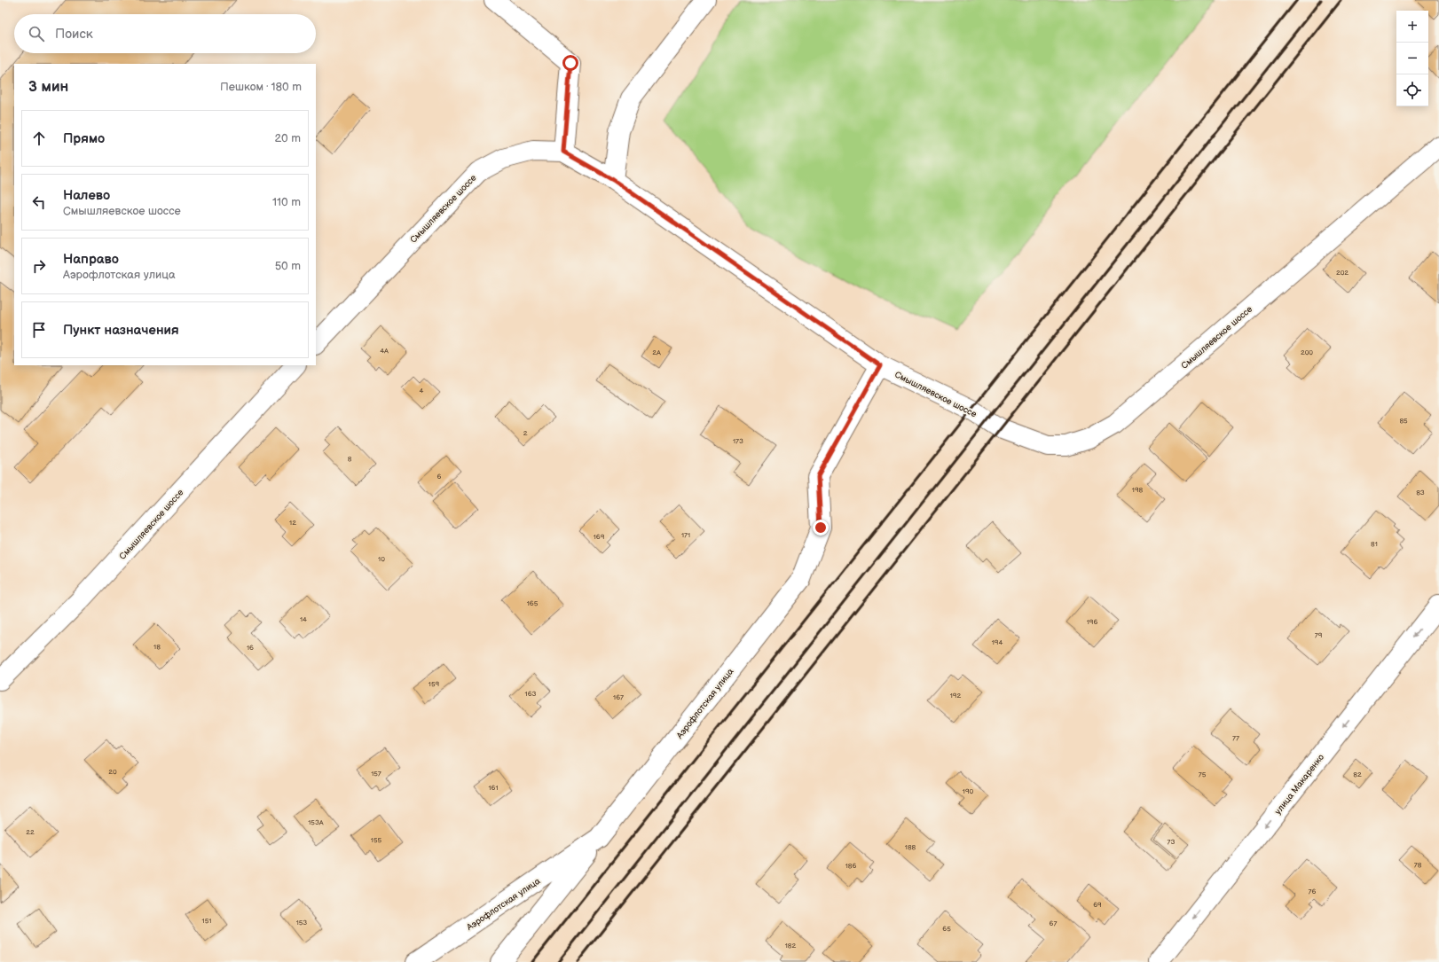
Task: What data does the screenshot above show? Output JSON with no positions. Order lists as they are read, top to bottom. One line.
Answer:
{"streets":{"street":["Смышляевское шоссе","Аэрофлотская улица","улица Макаренко"]},"crossings":[["Смышляевское шоссе","Аэрофлотская улица"]],"one_way":["улица Макаренко"],"house_numbers":["202","4А","2А","200","4","85","2","173","8","6","198","83","12","171","169","81","10","165","14","196","79","194","18","16","159","163","192","167","77","20","157","75","82","161","190","153А","22","155","73","188","78","186","76","69","151","153","67","65","182"],"page":{"map_buttons":["+","−"],"search":"Поиск","heading":["3 мин","Пешком · 180 m"],"list":[["Прямо","20 m"],["Налево","Смышляевское шоссе","110 m"],["Направо","Аэрофлотская улица","50 m"],"Пункт назначения"]}}
